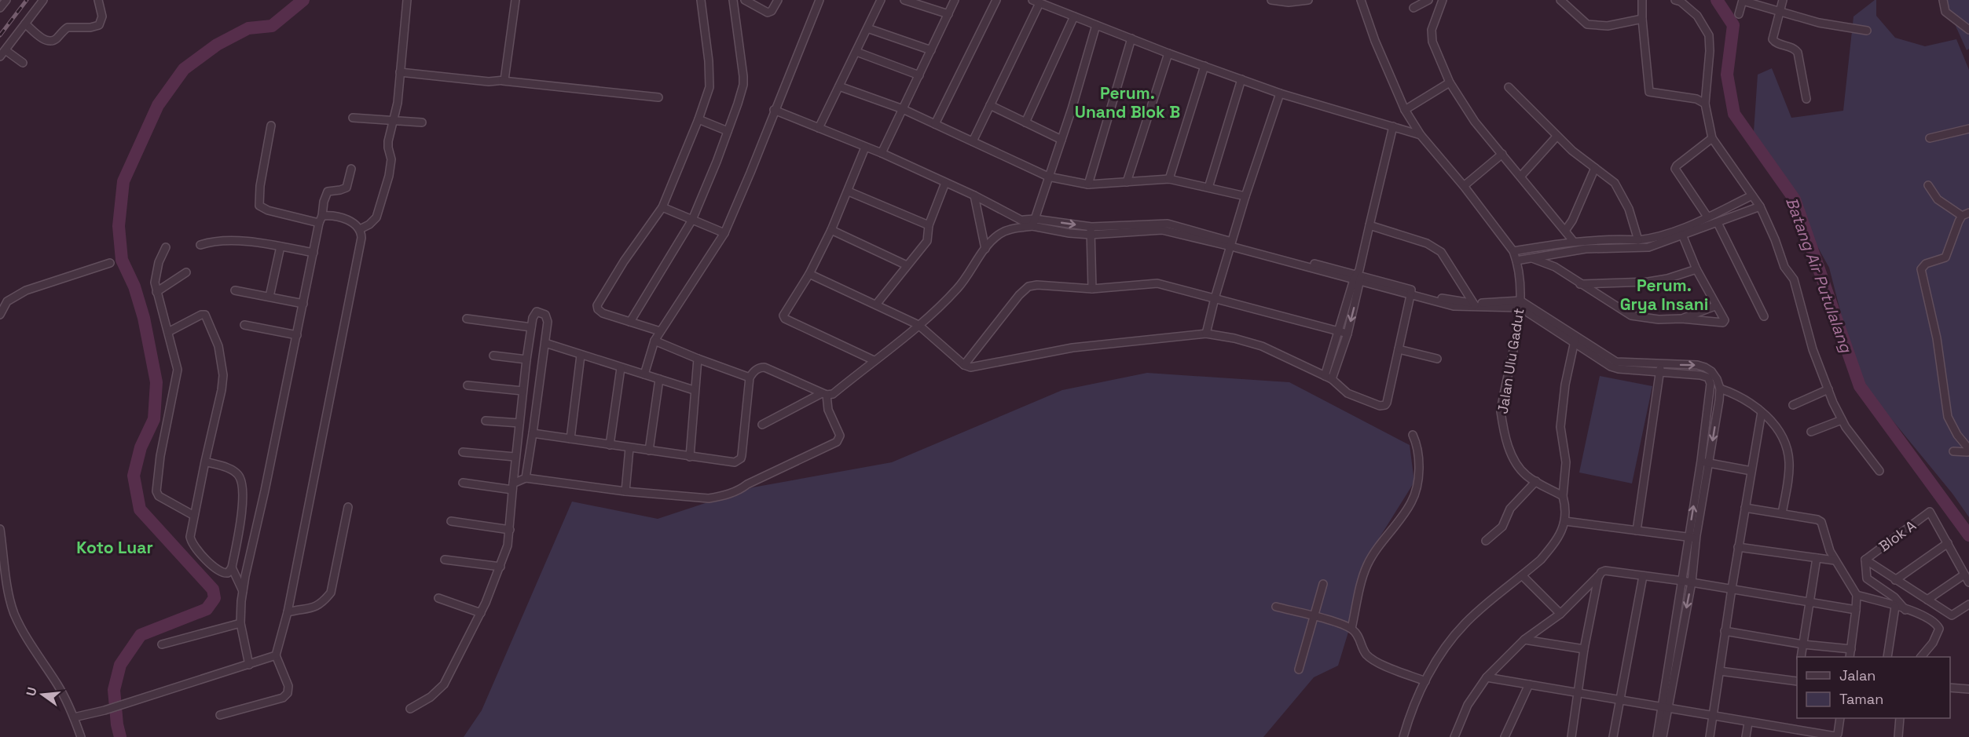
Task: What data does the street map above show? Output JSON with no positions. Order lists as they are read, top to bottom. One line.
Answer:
{"streets":{"street":["Jalan Ulu Gadut","Blok A"]},"districts":["Perum. Unand Blok B","Perum. Grya Insani","Koto Luar"],"water":["Batang Air Putulalang"],"legend":["Jalan","Taman"],"north":"left"}
